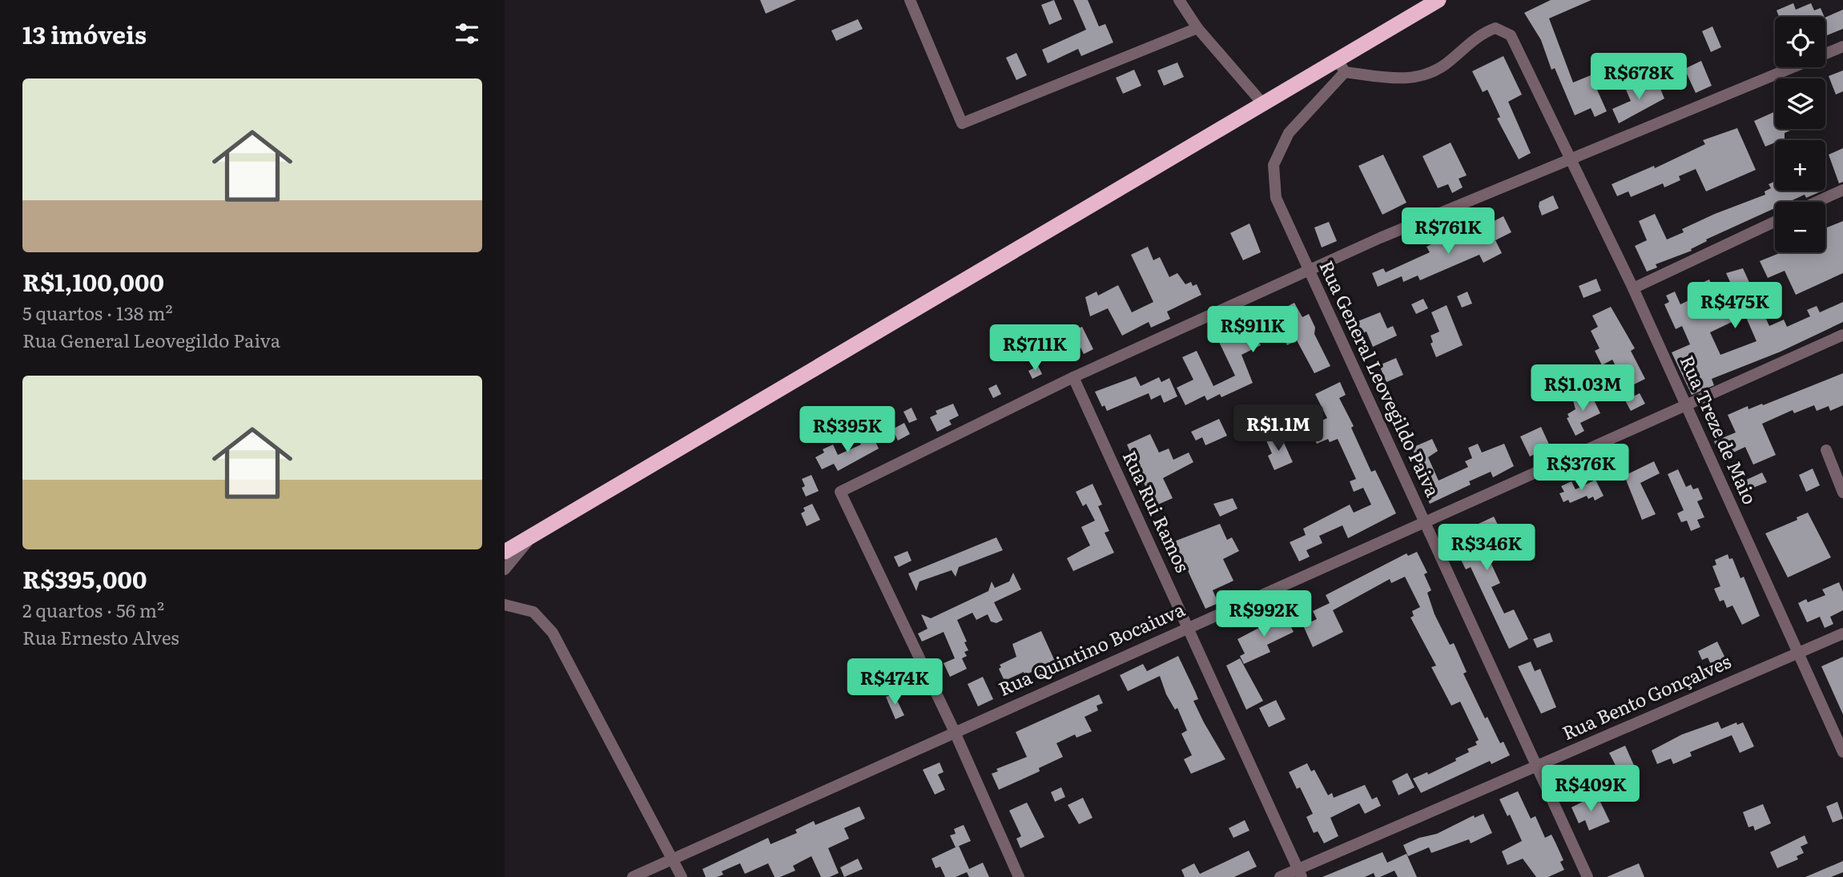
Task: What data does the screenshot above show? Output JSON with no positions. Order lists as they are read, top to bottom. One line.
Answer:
{"streets":{"street":["Rua General Leovegildo Paiva","Rua Treze de Maio","Rua Rui Ramos","Rua Quintino Bocaiuva","Rua Bento Gonçalves"]},"crossings":[["Rua General Leovegildo Paiva","Rua Treze de Maio"],["Rua General Leovegildo Paiva","Rua Quintino Bocaiuva"],["Rua General Leovegildo Paiva","Rua Bento Gonçalves"],["Rua Treze de Maio","Rua Quintino Bocaiuva"],["Rua Treze de Maio","Rua Bento Gonçalves"],["Rua Rui Ramos","Rua Quintino Bocaiuva"],["Rua Rui Ramos","Rua Bento Gonçalves"]],"page":{"heading":"13 imóveis","map_buttons":["+","−"],"price":["R$678K","R$761K","R$475K","R$911K","R$711K","R$1.03M","R$1.1M","R$395K","R$376K","R$346K","R$992K","R$474K","R$409K"],"list":[{"name":"R$1,100,000","note":"5 quartos · 138 m² · Rua General Leovegildo Paiva"},{"name":"R$395,000","note":"2 quartos · 56 m² · Rua Ernesto Alves"}]}}
